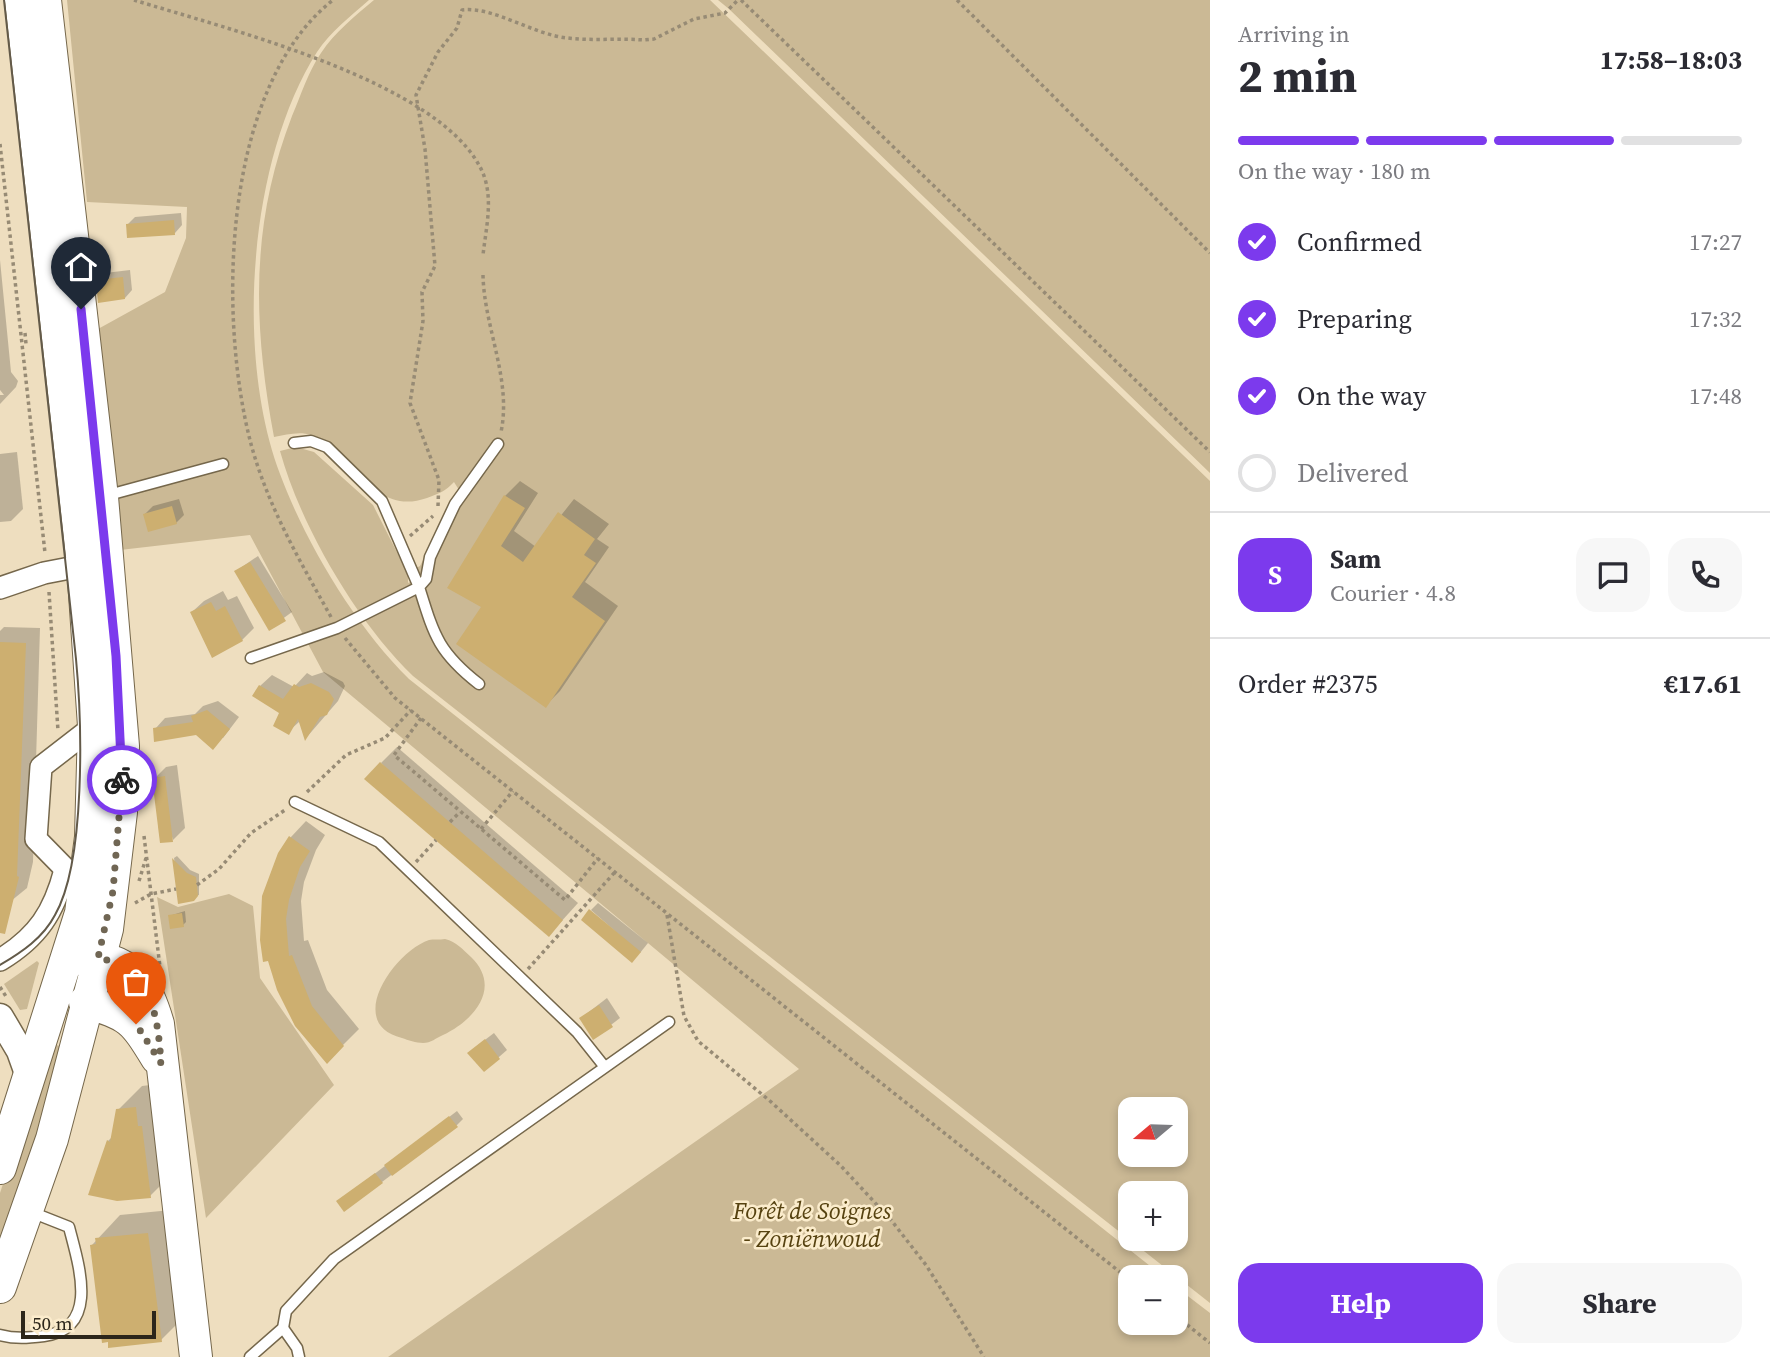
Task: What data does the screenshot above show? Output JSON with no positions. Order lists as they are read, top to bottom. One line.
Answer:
{"parks":["Forêt de Soignes - Zoniënwoud"],"scale_bar":"50 m","north":"left","page":{"heading":["2 min","Arriving in","17:58–18:03"],"panel":["Sam","Courier · 4.8","Order #2375","€17.61"],"bar":"On the way · 180 m","list":[["Confirmed","17:27"],["Preparing","17:32"],["On the way","17:48"],"Delivered"],"round":"S","map_buttons":["+","−"],"buttons":["Help","Share"],"scale":"50 m"}}
